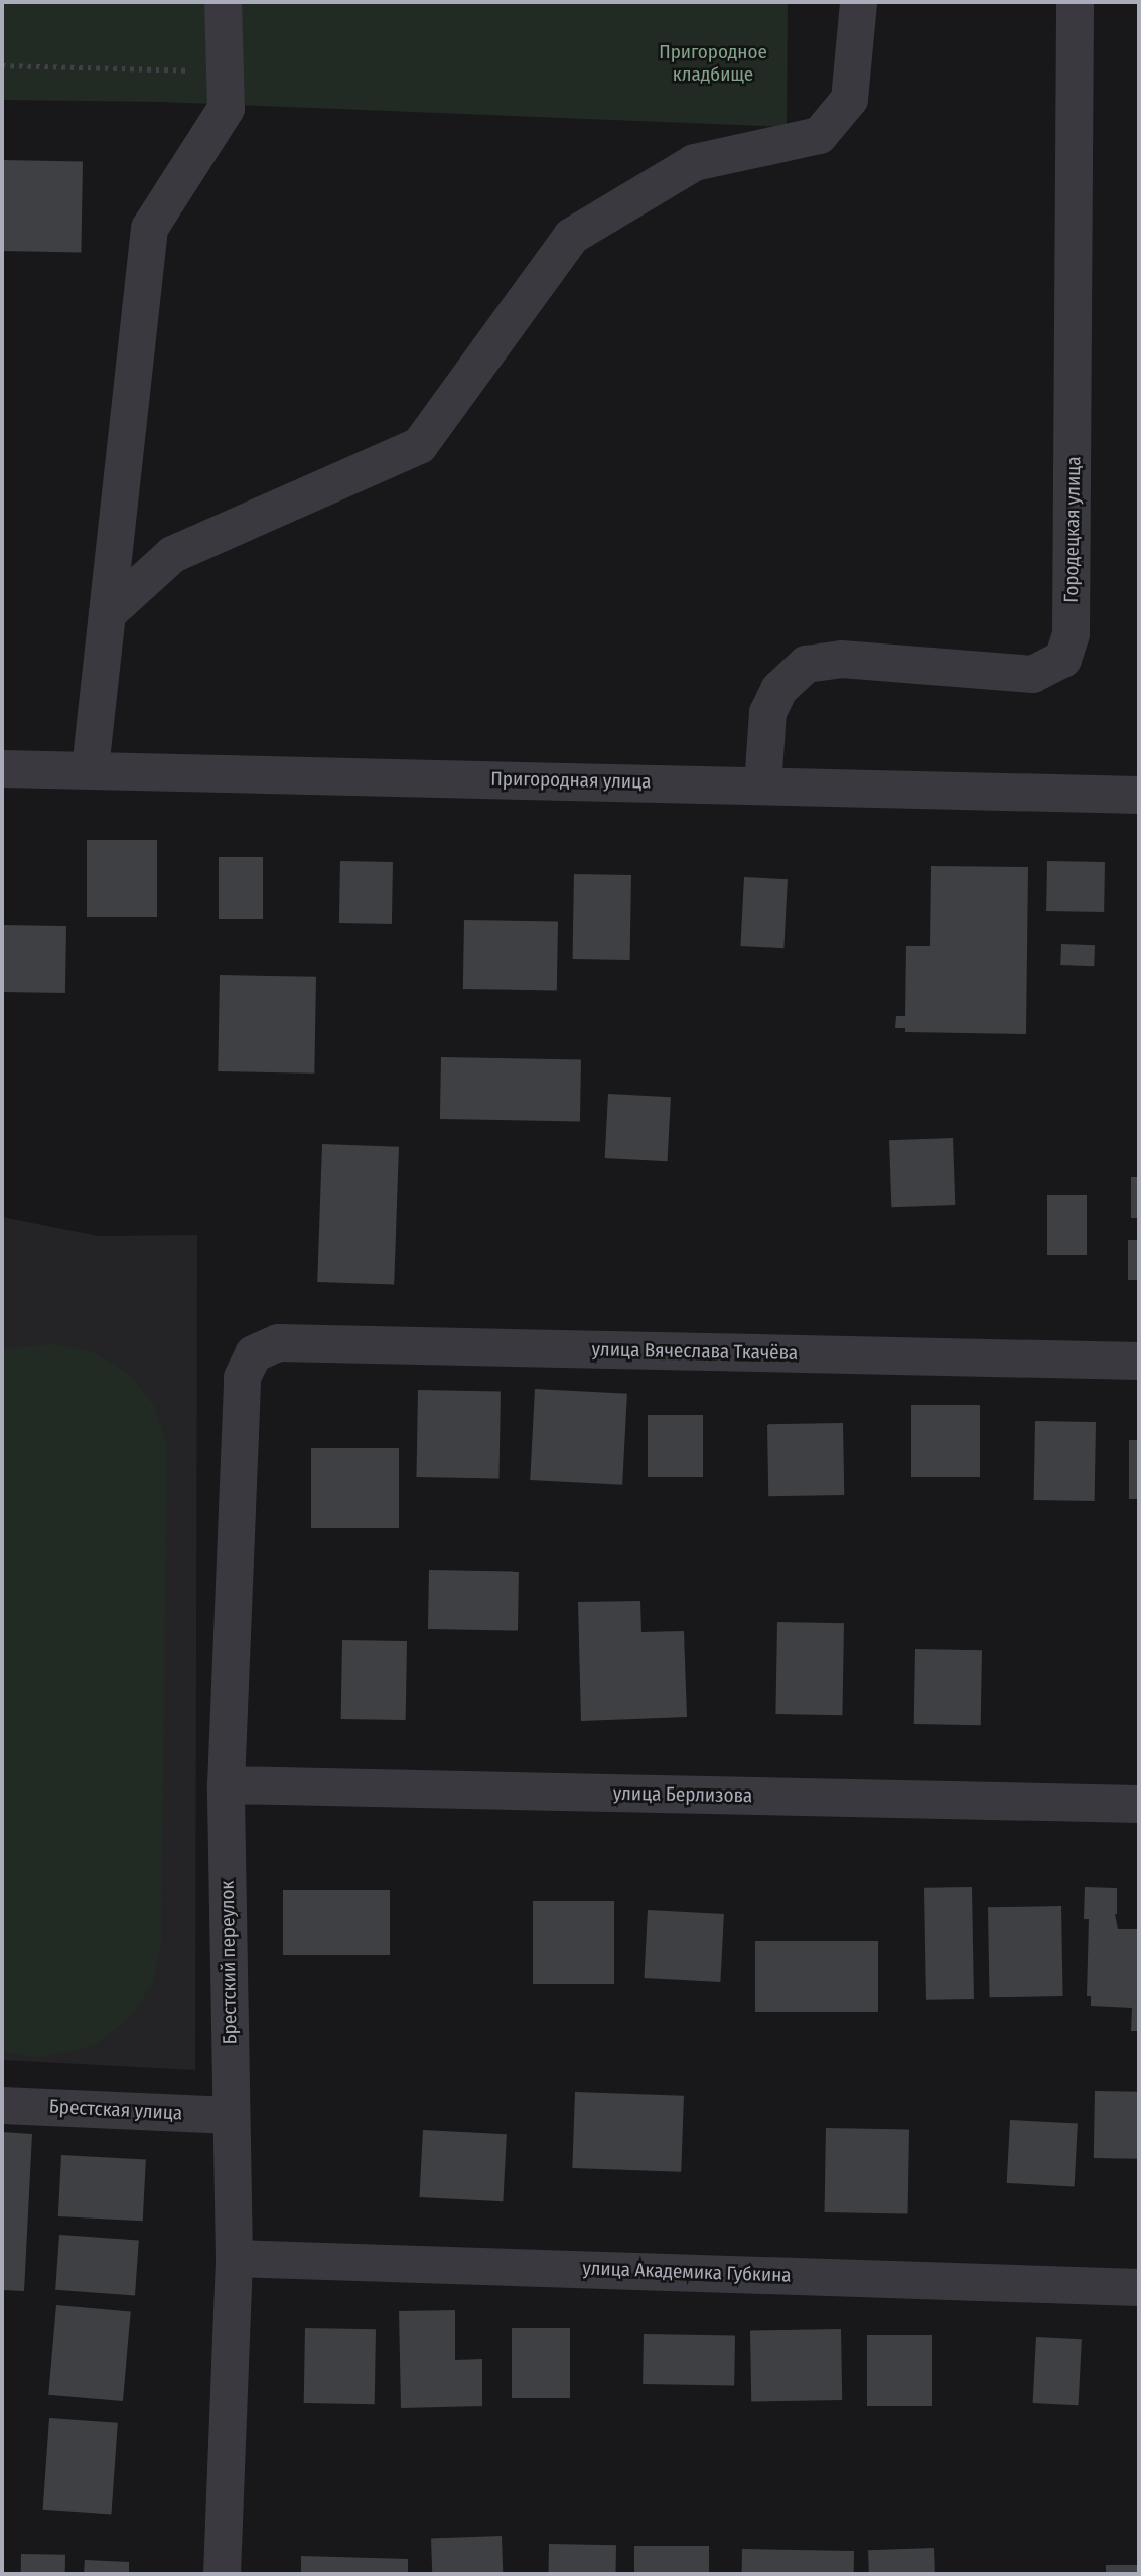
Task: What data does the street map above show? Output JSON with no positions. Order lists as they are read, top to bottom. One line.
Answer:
{"streets":{"street":["Городецкая улица","Пригородная улица","улица Вячеслава Ткачёва","улица Берлизова","Брестский переулок","Брестская улица","улица Академика Губкина"]},"crossings":[["Городецкая улица","Пригородная улица"],["улица Вячеслава Ткачёва","Брестский переулок"],["улица Берлизова","Брестский переулок"],["Брестский переулок","Брестская улица"],["Брестский переулок","улица Академика Губкина"]],"parks":["Пригородное кладбище"]}
